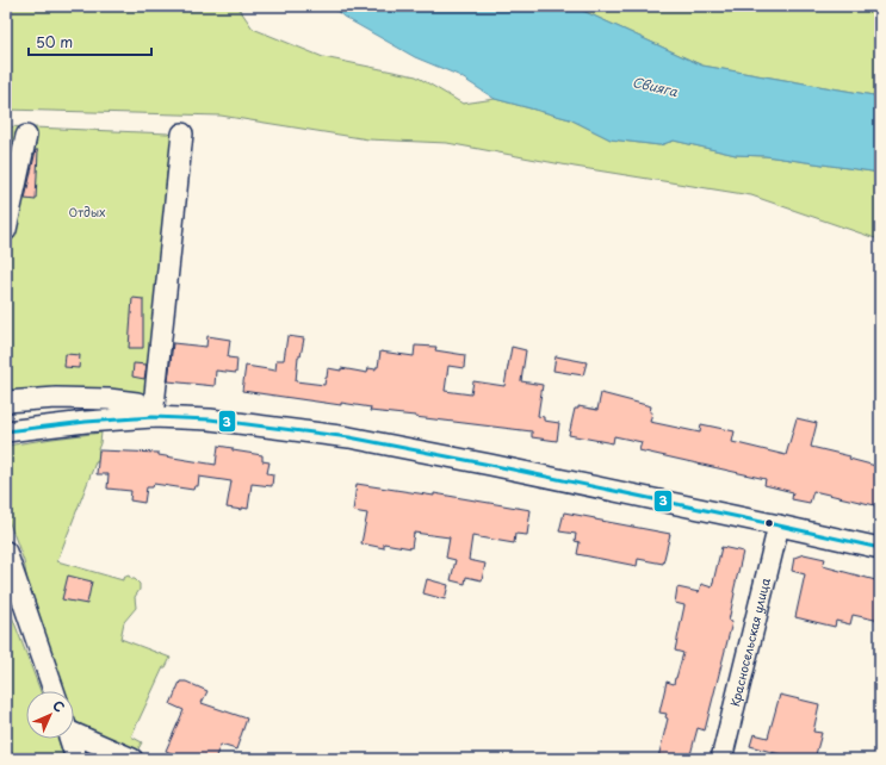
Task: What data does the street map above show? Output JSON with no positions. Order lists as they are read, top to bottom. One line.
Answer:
{"streets":{"street":["Красносельская улица"]},"water":["Свияга"],"parks":["Отдых"],"lines":["transit line 3"],"scale_bar":"50 m","north":"top right"}
